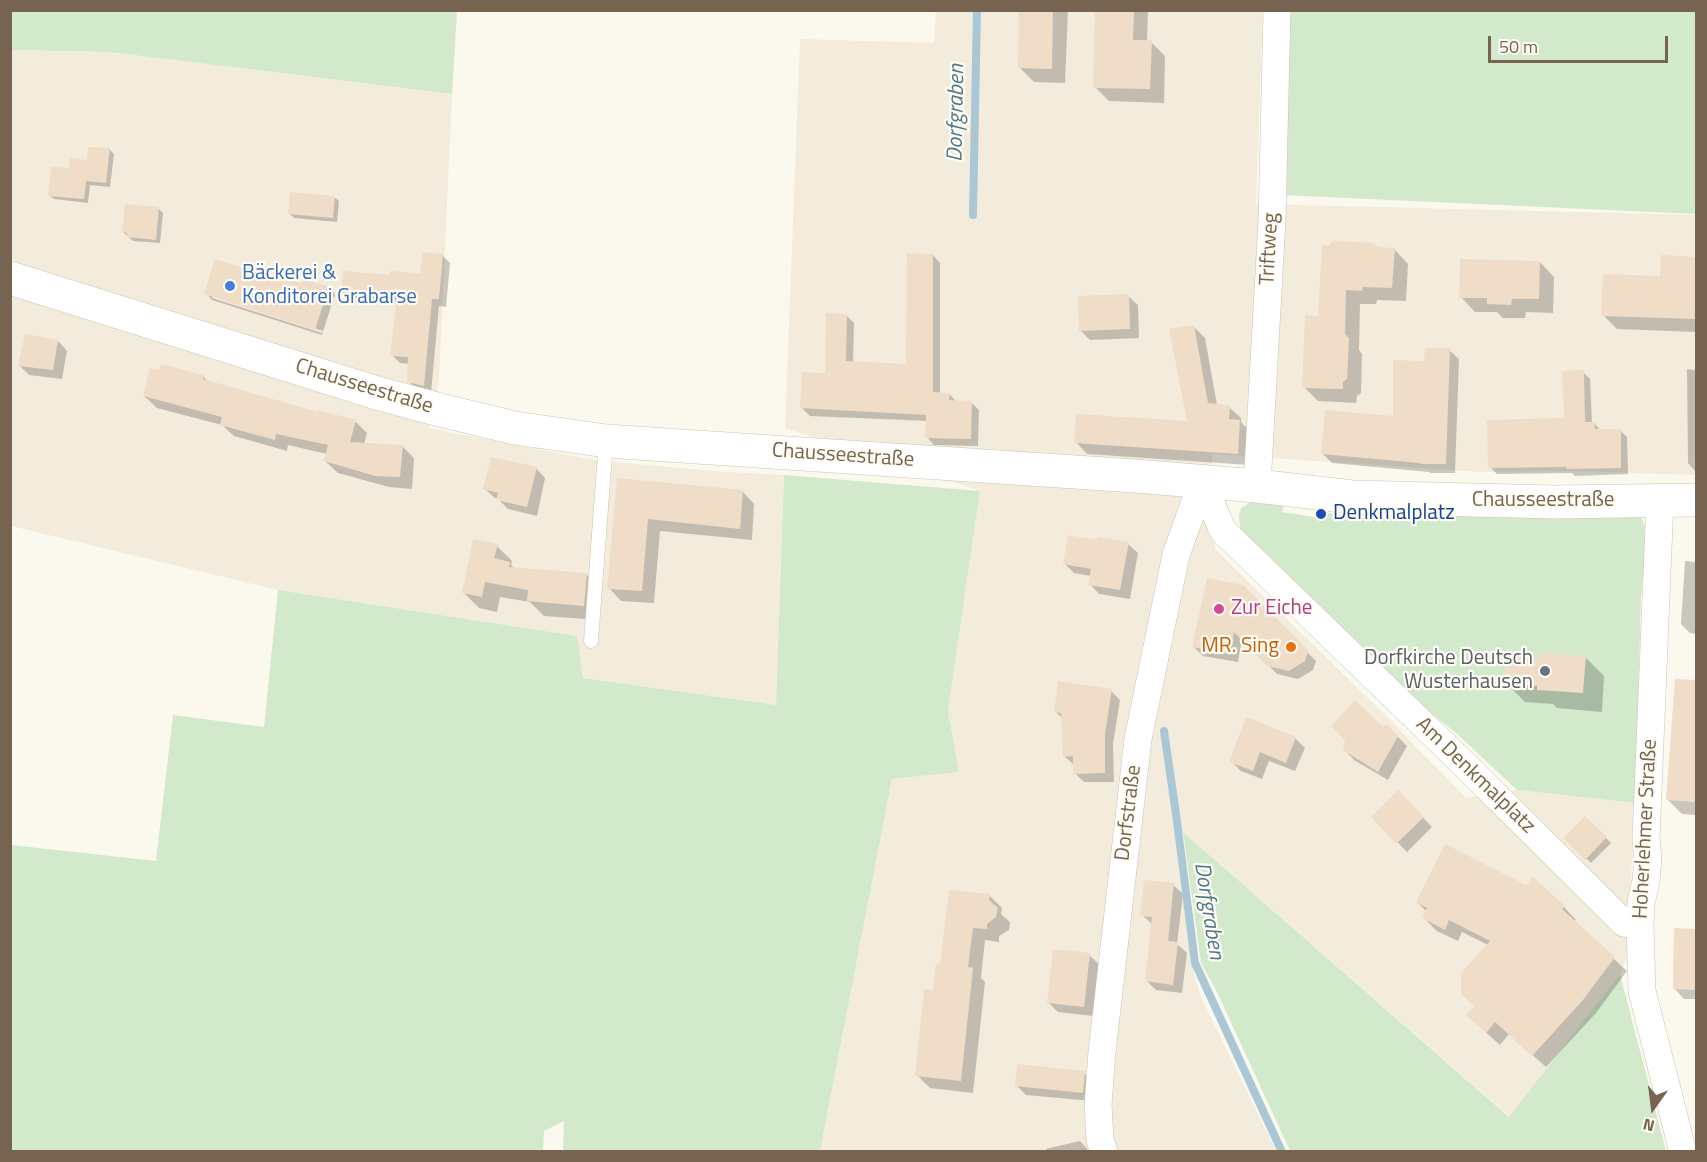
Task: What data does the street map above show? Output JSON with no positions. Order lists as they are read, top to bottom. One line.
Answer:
{"streets":{"main road":["Chausseestraße"],"street":["Triftweg","Am Denkmalplatz","Dorfstraße","Hoherlehmer Straße"]},"crossings":[["Triftweg","Chausseestraße"],["Chausseestraße","Am Denkmalplatz"],["Chausseestraße","Dorfstraße"],["Chausseestraße","Hoherlehmer Straße"],["Am Denkmalplatz","Dorfstraße"],["Am Denkmalplatz","Hoherlehmer Straße"]],"water":["Dorfgraben"],"places":["Bäckerei & Konditorei Grabarse","Denkmalplatz","Zur Eiche","MR. Sing","Dorfkirche Deutsch Wusterhausen"],"scale_bar":"50 m","north":"bottom"}
